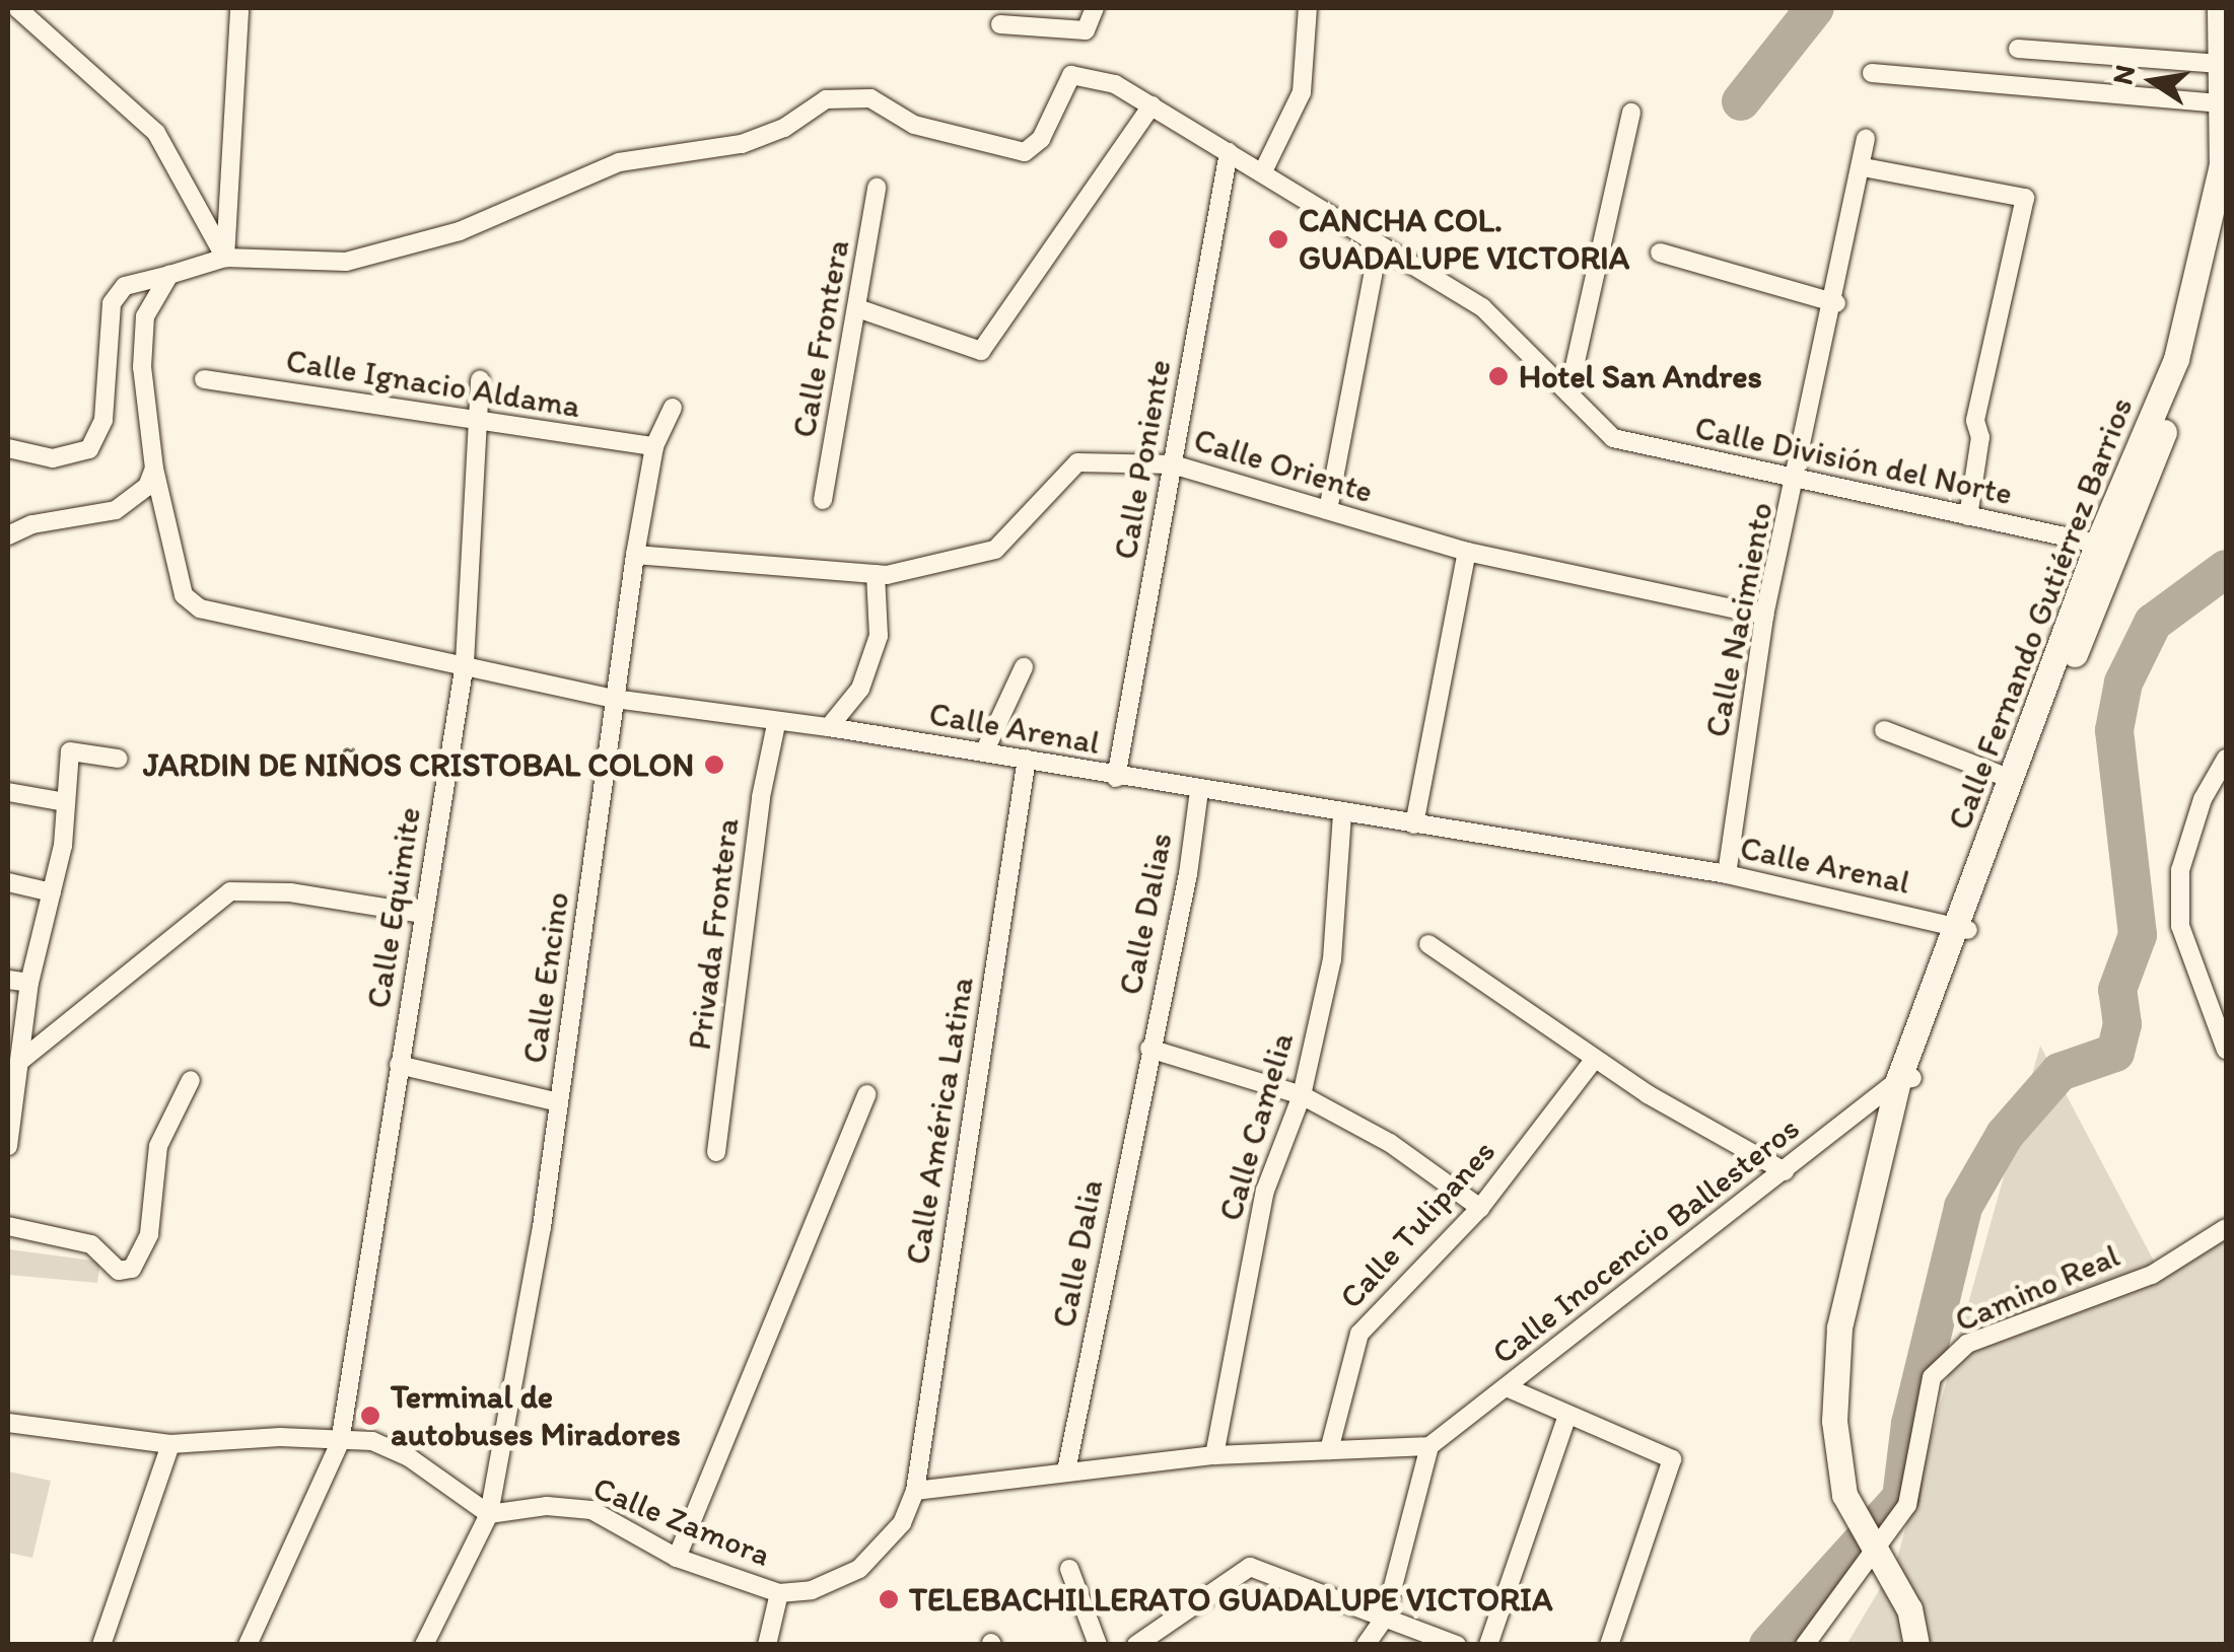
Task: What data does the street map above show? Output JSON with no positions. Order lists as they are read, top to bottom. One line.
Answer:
{"streets":{"main road":["Calle Fernando Gutiérrez Barrios"],"street":["Calle Frontera","Calle Ignacio Aldama","Calle Poniente","Calle División del Norte","Calle Oriente","Calle Nacimiento","Calle Arenal","Calle Equimite","Calle Dalias","Privada Frontera","Calle Encino","Calle América Latina","Calle Camelia","Calle Tulipanes","Calle Inocencio Ballesteros","Calle Dalia","Camino Real","Calle Zamora"]},"crossings":[["Calle Ignacio Aldama","Calle Equimite"],["Calle Ignacio Aldama","Calle Encino"],["Calle Poniente","Calle División del Norte"],["Calle Poniente","Calle Oriente"],["Calle Poniente","Calle Arenal"],["Calle División del Norte","Calle Fernando Gutiérrez Barrios"],["Calle División del Norte","Calle Nacimiento"],["Calle Oriente","Calle Nacimiento"],["Calle Oriente","Calle Encino"],["Calle Fernando Gutiérrez Barrios","Calle Arenal"],["Calle Fernando Gutiérrez Barrios","Calle Inocencio Ballesteros"],["Calle Fernando Gutiérrez Barrios","Camino Real"],["Calle Nacimiento","Calle Arenal"],["Calle Arenal","Calle Equimite"],["Calle Arenal","Calle Dalias"],["Calle Arenal","Privada Frontera"],["Calle Arenal","Calle Encino"],["Calle Arenal","Calle América Latina"],["Calle Arenal","Calle Camelia"],["Calle Dalias","Calle Dalia"],["Calle Encino","Calle Zamora"],["Calle América Latina","Calle Zamora"]],"places":["CANCHA COL. GUADALUPE VICTORIA","Hotel San Andres","JARDIN DE NIÑOS CRISTOBAL COLON","Terminal de autobuses Miradores","TELEBACHILLERATO GUADALUPE VICTORIA"],"north":"left"}
